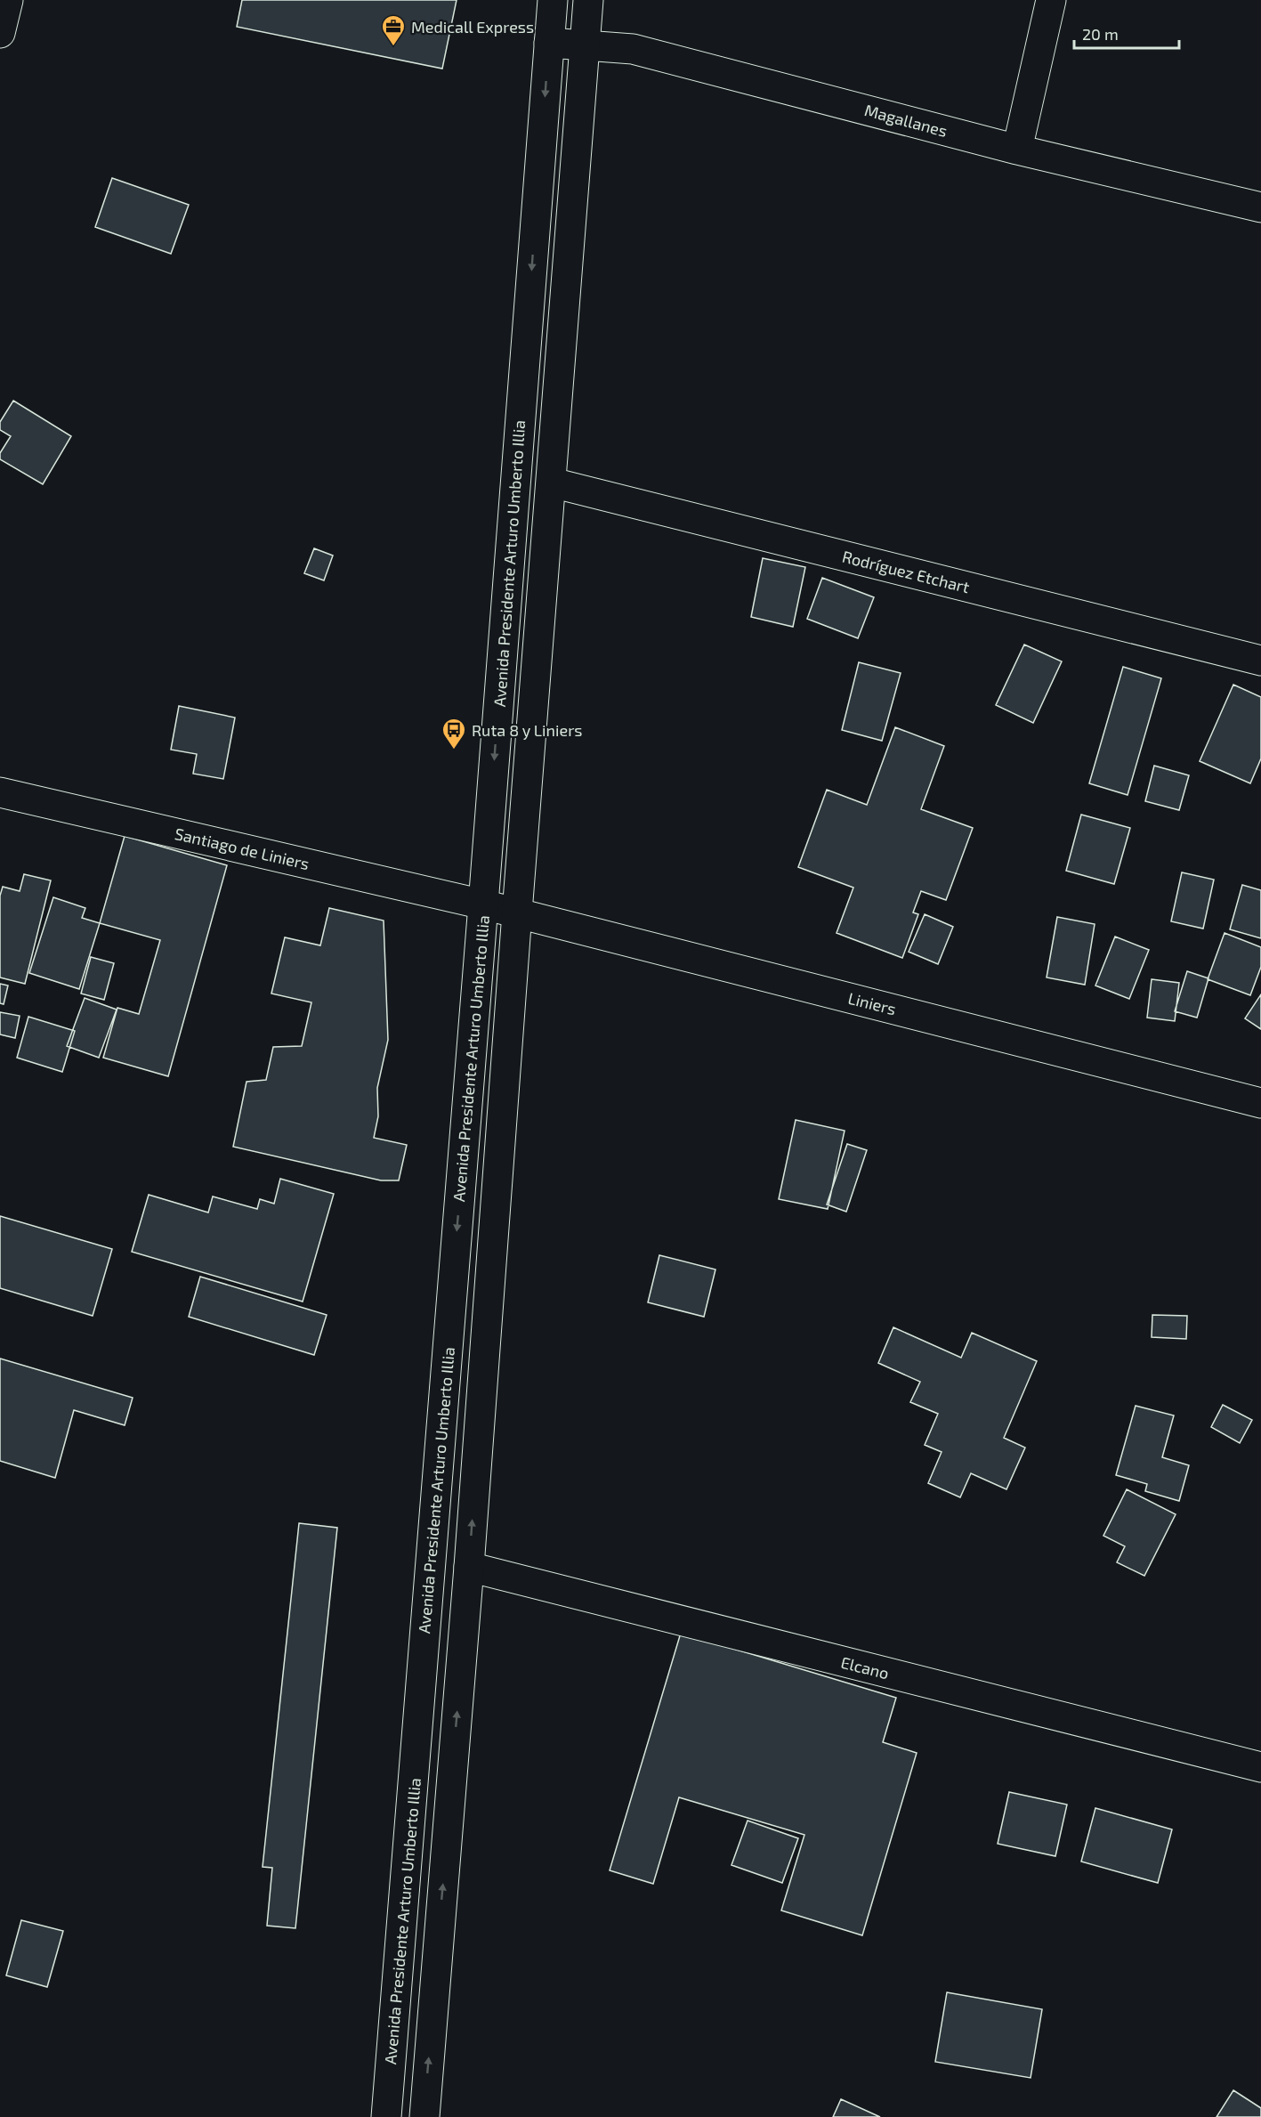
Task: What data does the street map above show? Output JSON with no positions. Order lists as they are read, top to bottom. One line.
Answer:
{"streets":{"main road":["Magallanes","Avenida Presidente Arturo Umberto Illia","Rodríguez Etchart","Santiago de Liniers","Liniers","Elcano"]},"crossings":[["Magallanes","Avenida Presidente Arturo Umberto Illia"],["Avenida Presidente Arturo Umberto Illia","Santiago de Liniers"],["Avenida Presidente Arturo Umberto Illia","Liniers"],["Santiago de Liniers","Liniers"]],"places":{"office":["Medicall Express"],"bus stop":["Ruta 8 y Liniers"]},"scale_bar":"20 m"}
